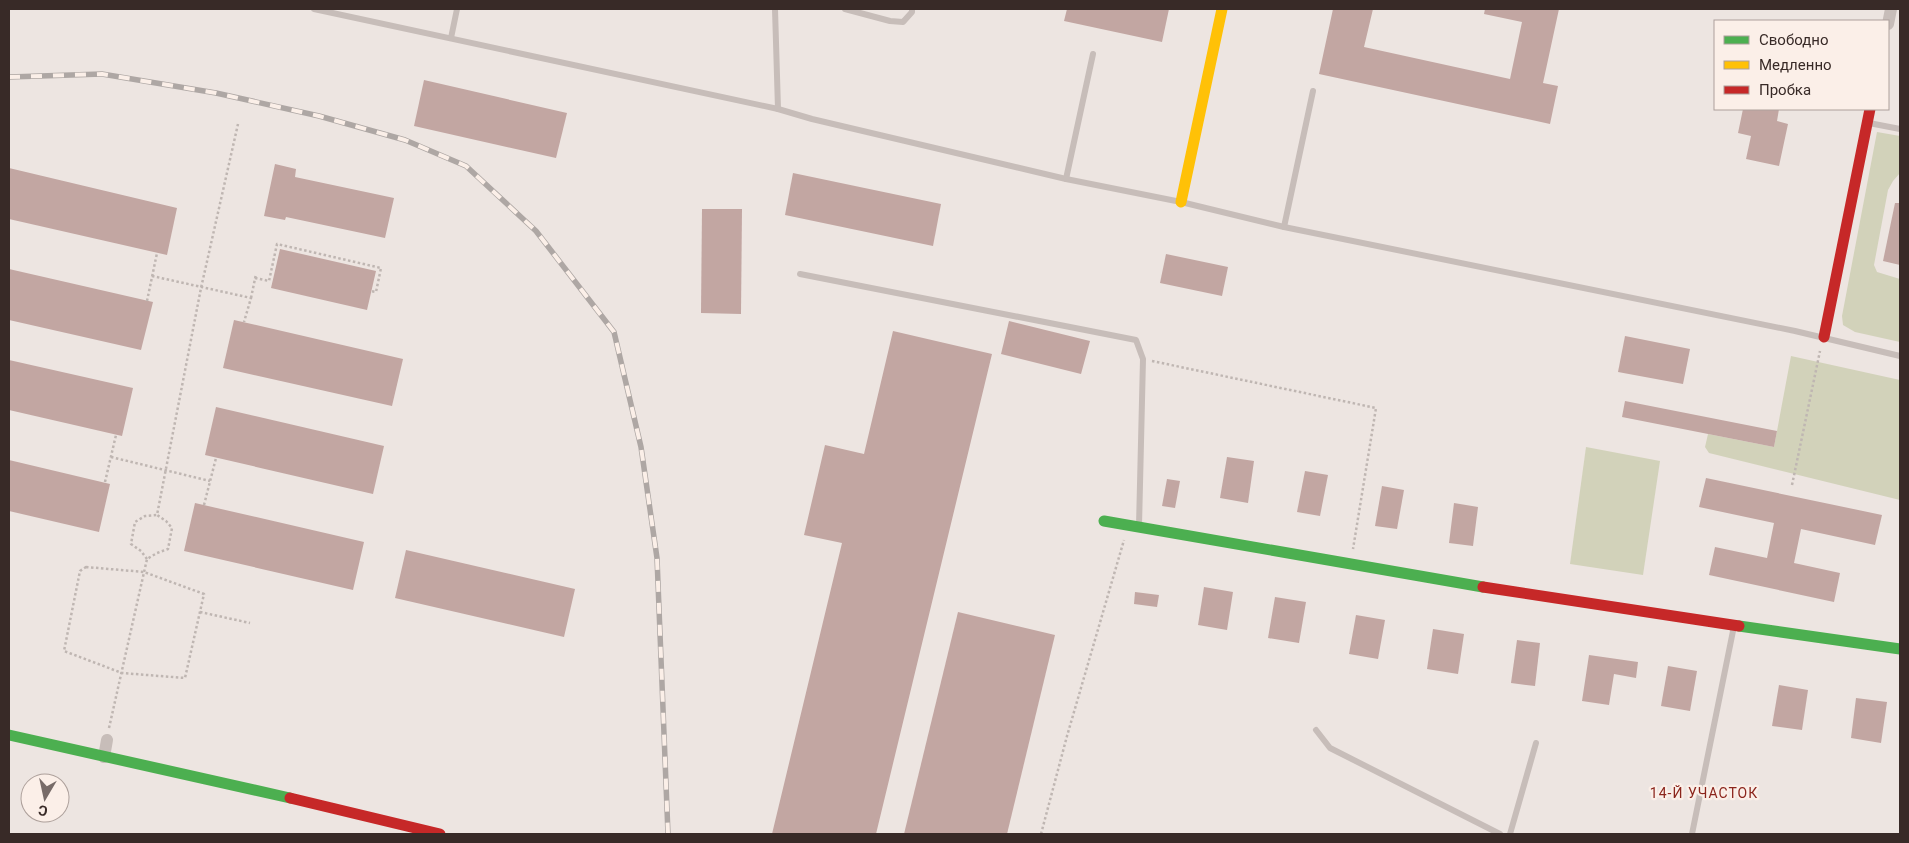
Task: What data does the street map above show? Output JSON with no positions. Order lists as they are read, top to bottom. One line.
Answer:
{"districts":["14-Й УЧАСТОК"],"legend":["Свободно","Медленно","Пробка"],"north":"bottom"}
